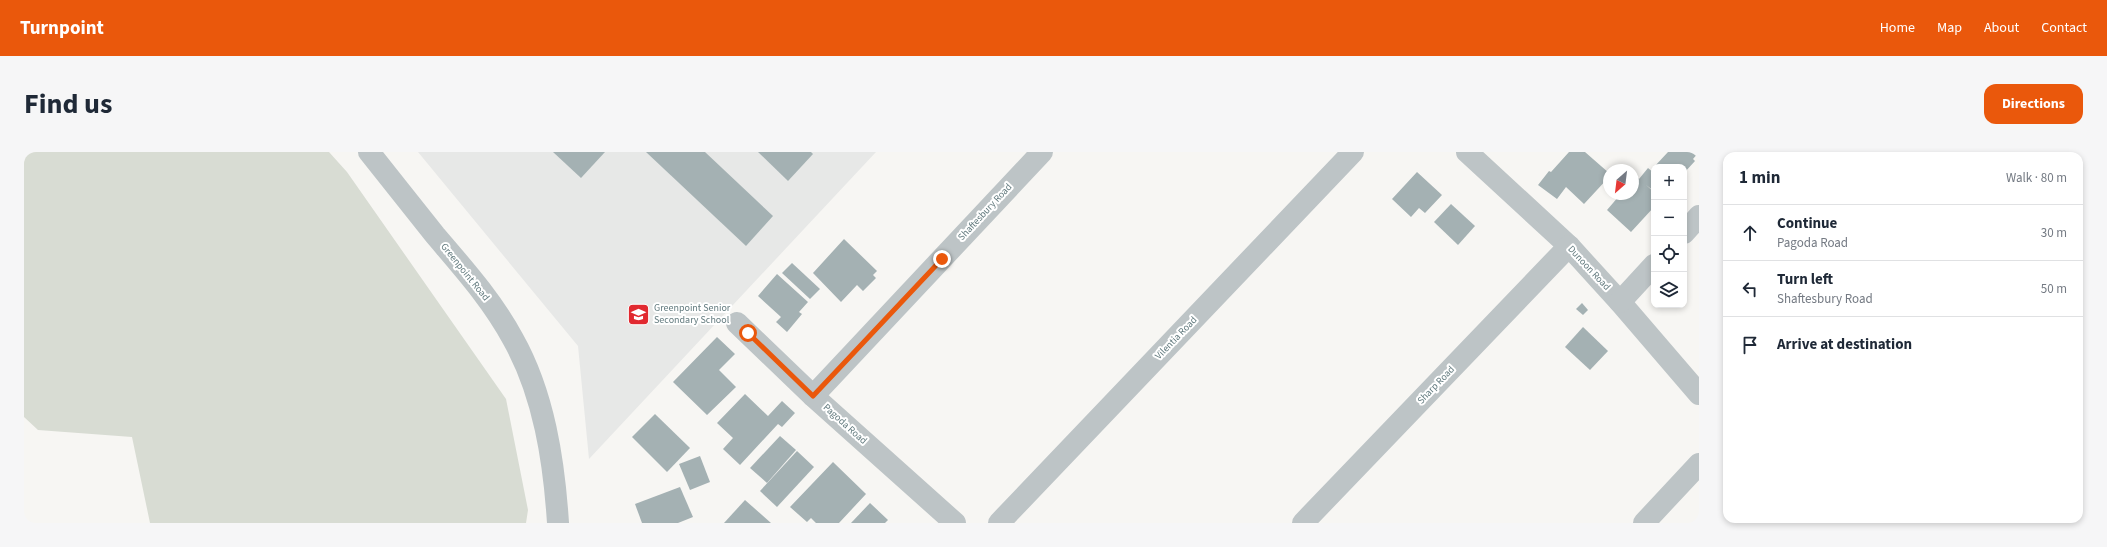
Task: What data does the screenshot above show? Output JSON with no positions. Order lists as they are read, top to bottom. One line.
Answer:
{"streets":{"street":["Shaftesbury Road","Dunoon Road","Greenpoint Road","Vilentia Road","Sharp Road","Pagoda Road"]},"crossings":[["Shaftesbury Road","Pagoda Road"],["Dunoon Road","Sharp Road"]],"places":{"school or university":["Greenpoint Senior Secondary School"]},"north":"bottom left","page":{"header":"Turnpoint","nav":["Home","Map","About","Contact"],"title":"Find us","buttons":"Directions","heading":["1 min","Walk · 80 m"],"map_buttons":["+","−"],"list":[["Continue","Pagoda Road","30 m"],["Turn left","Shaftesbury Road","50 m"],"Arrive at destination"]}}
